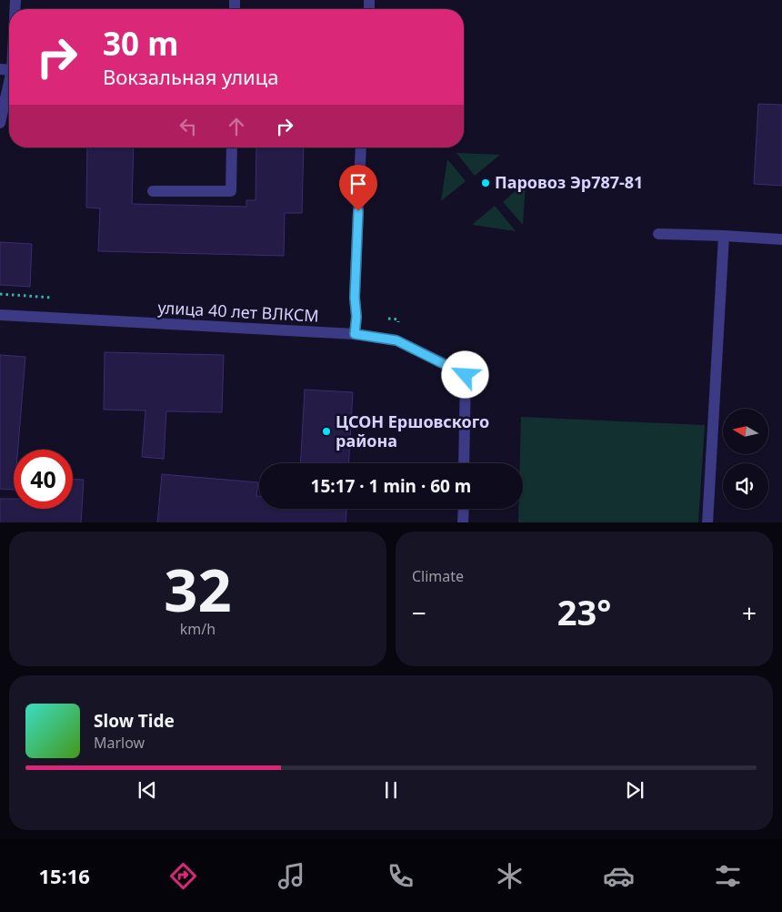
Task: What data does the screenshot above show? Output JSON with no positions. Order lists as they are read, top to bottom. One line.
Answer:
{"streets":{"street":["улица 40 лет ВЛКСМ"]},"places":["Паровоз Эр787-81","ЦСОН Ершовского района"],"north":"left","page":{"turn":["30 m","Вокзальная улица"],"limit":"40","trip":"15:17 · 1 min · 60 m","tile":[["32","km/h"],"Climate"],"heat":["−","23°","+"],"song":["Slow Tide","Marlow"],"tabs":"15:16"}}
